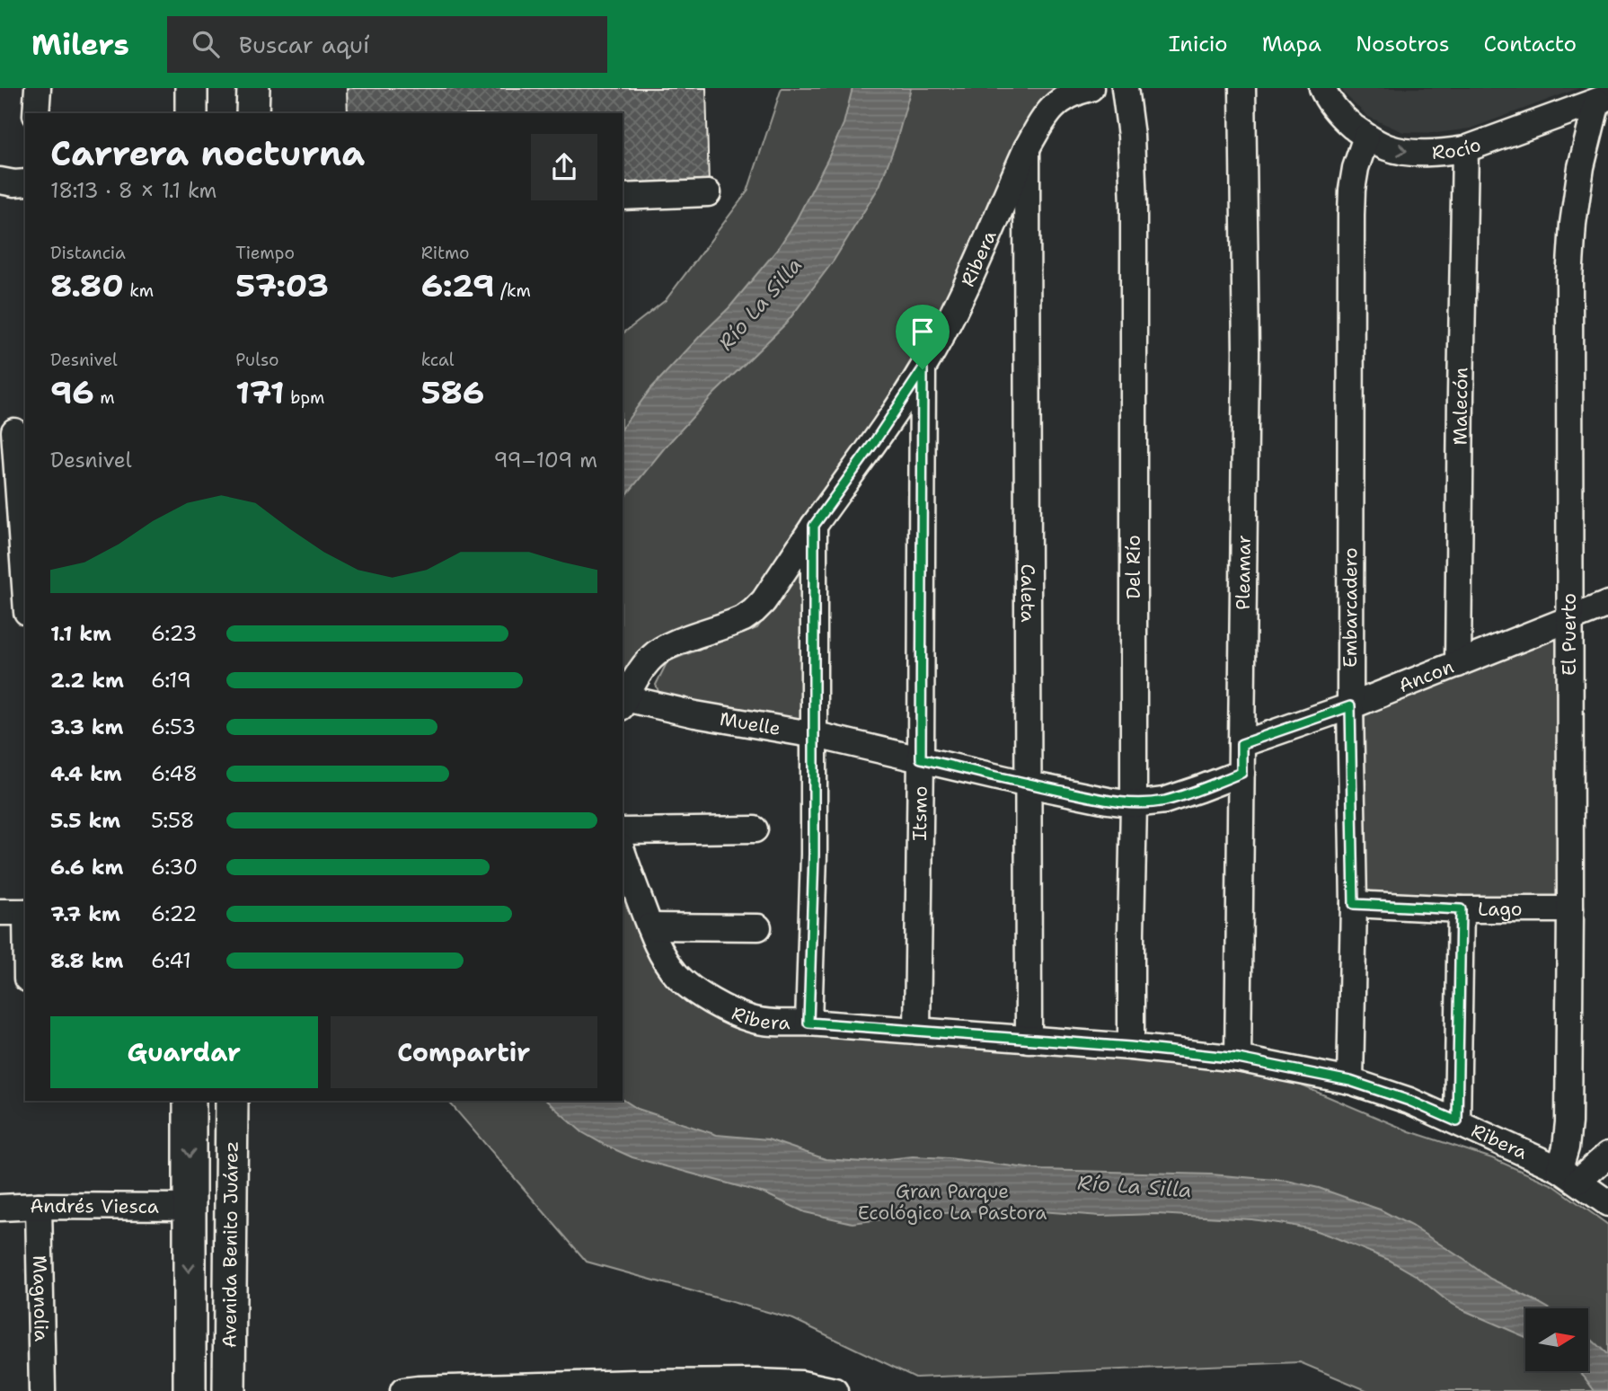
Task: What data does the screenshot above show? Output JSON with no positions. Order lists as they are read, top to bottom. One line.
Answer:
{"streets":{"main road":["Avenida Benito Juárez"],"street":["Rocío","Ribera","Malecón","Del Río","Pleamar","Caleta","Embarcadero","El Puerto","Ancon","Muelle","Itsmo","Lago","Andrés Viesca","Magnolia"]},"crossings":[["Rocío","Malecón"],["Rocío","Embarcadero"],["Rocío","El Puerto"],["Ribera","Del Río"],["Ribera","Pleamar"],["Ribera","Caleta"],["Ribera","Embarcadero"],["Ribera","El Puerto"],["Ribera","Muelle"],["Ribera","Itsmo"],["Malecón","Ancon"],["Del Río","Muelle"],["Pleamar","Ancon"],["Pleamar","Muelle"],["Caleta","Muelle"],["Embarcadero","Ancon"],["Embarcadero","Lago"],["El Puerto","Ancon"],["El Puerto","Lago"],["Muelle","Itsmo"],["Andrés Viesca","Avenida Benito Juárez"],["Andrés Viesca","Magnolia"]],"water":["Río La Silla"],"parks":["Gran Parque Ecológico La Pastora"],"north":"right","page":{"header":"Milers","search":"Buscar aquí","nav":["Inicio","Mapa","Nosotros","Contacto"],"heading":["Carrera nocturna","18:13 · 8 × 1.1 km"],"stats":[["Distancia","8.80 km"],["Tiempo","57:03"],["Ritmo","6:29 /km"],["Desnivel","96 m"],["Pulso","171 bpm"],["kcal","586"]],"chart":["Desnivel","99–109 m"],"list":[{"name":"1.1 km","note":"6:23"},{"name":"2.2 km","note":"6:19"},{"name":"3.3 km","note":"6:53"},{"name":"4.4 km","note":"6:48"},{"name":"5.5 km","note":"5:58"},{"name":"6.6 km","note":"6:30"},{"name":"7.7 km","note":"6:22"},{"name":"8.8 km","note":"6:41"}],"buttons":["Guardar","Compartir"]}}
